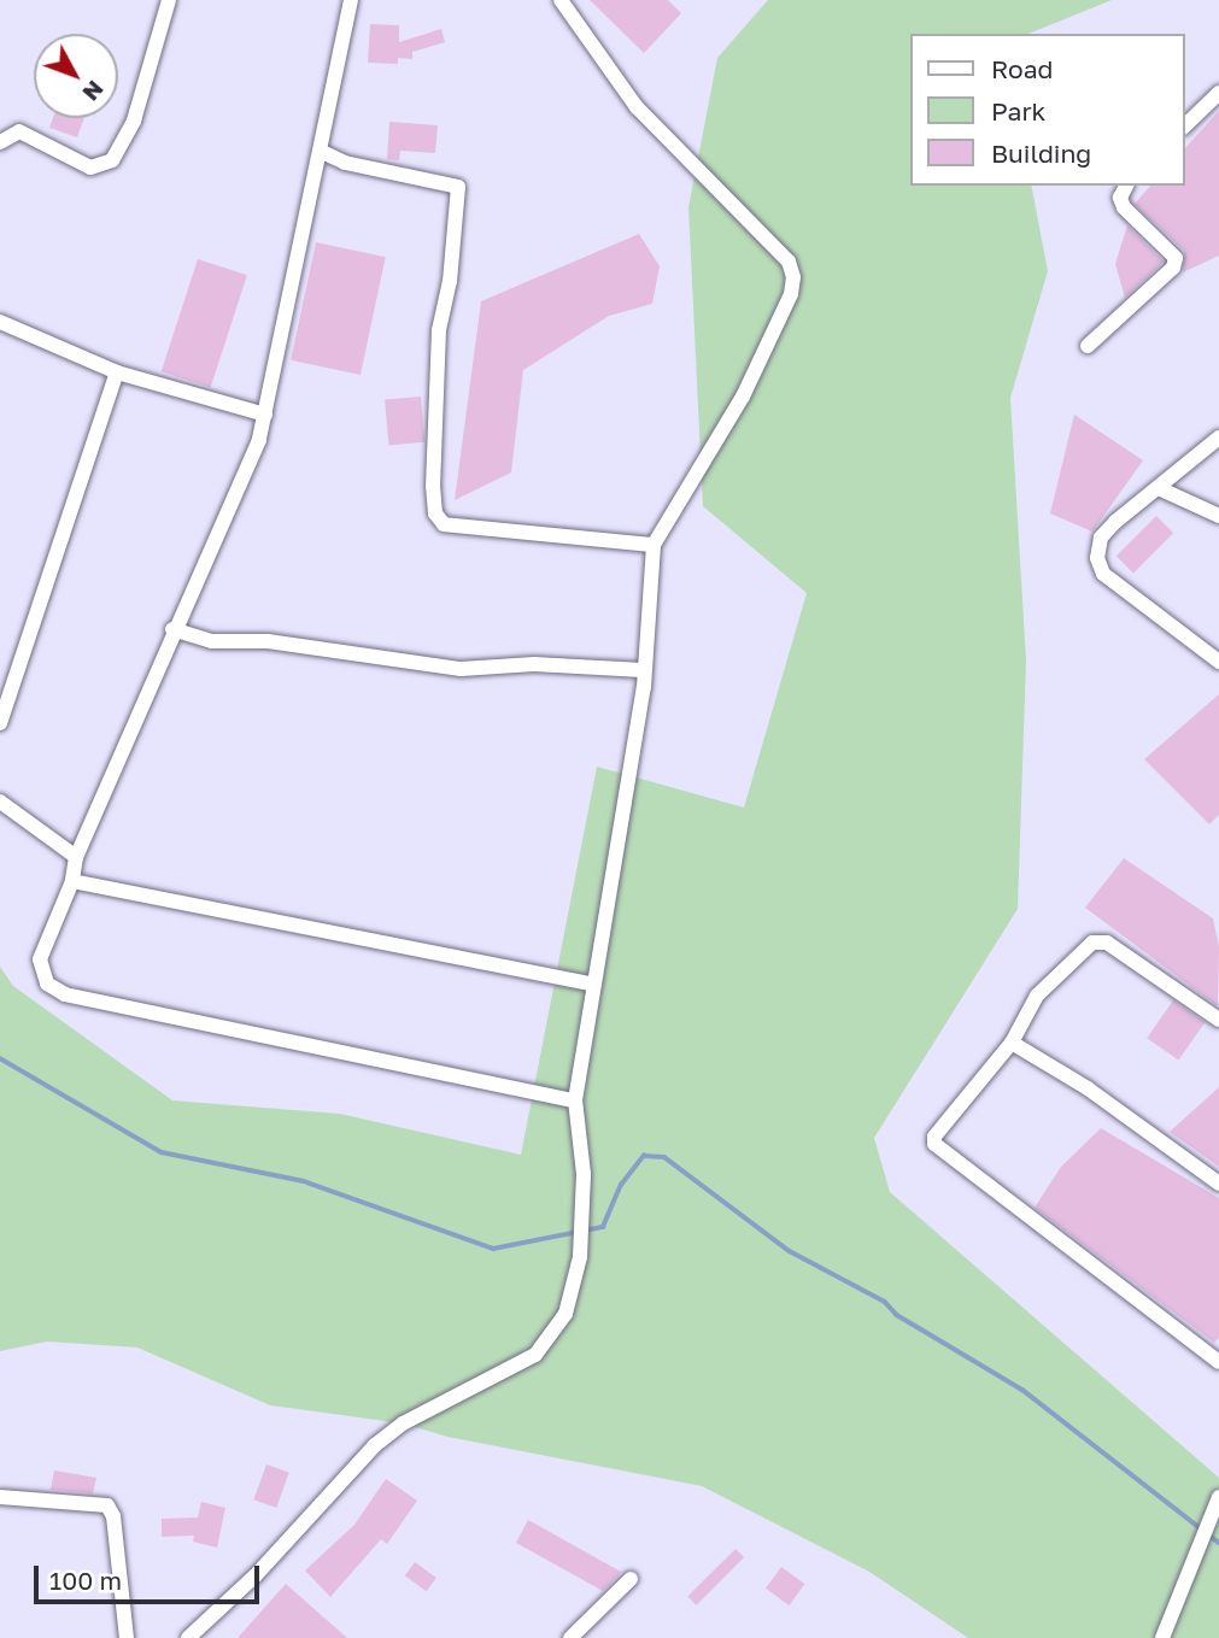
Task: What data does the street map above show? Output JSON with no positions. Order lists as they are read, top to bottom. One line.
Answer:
{"legend":["Road","Park","Building"],"scale_bar":"100 m","north":"bottom right"}
